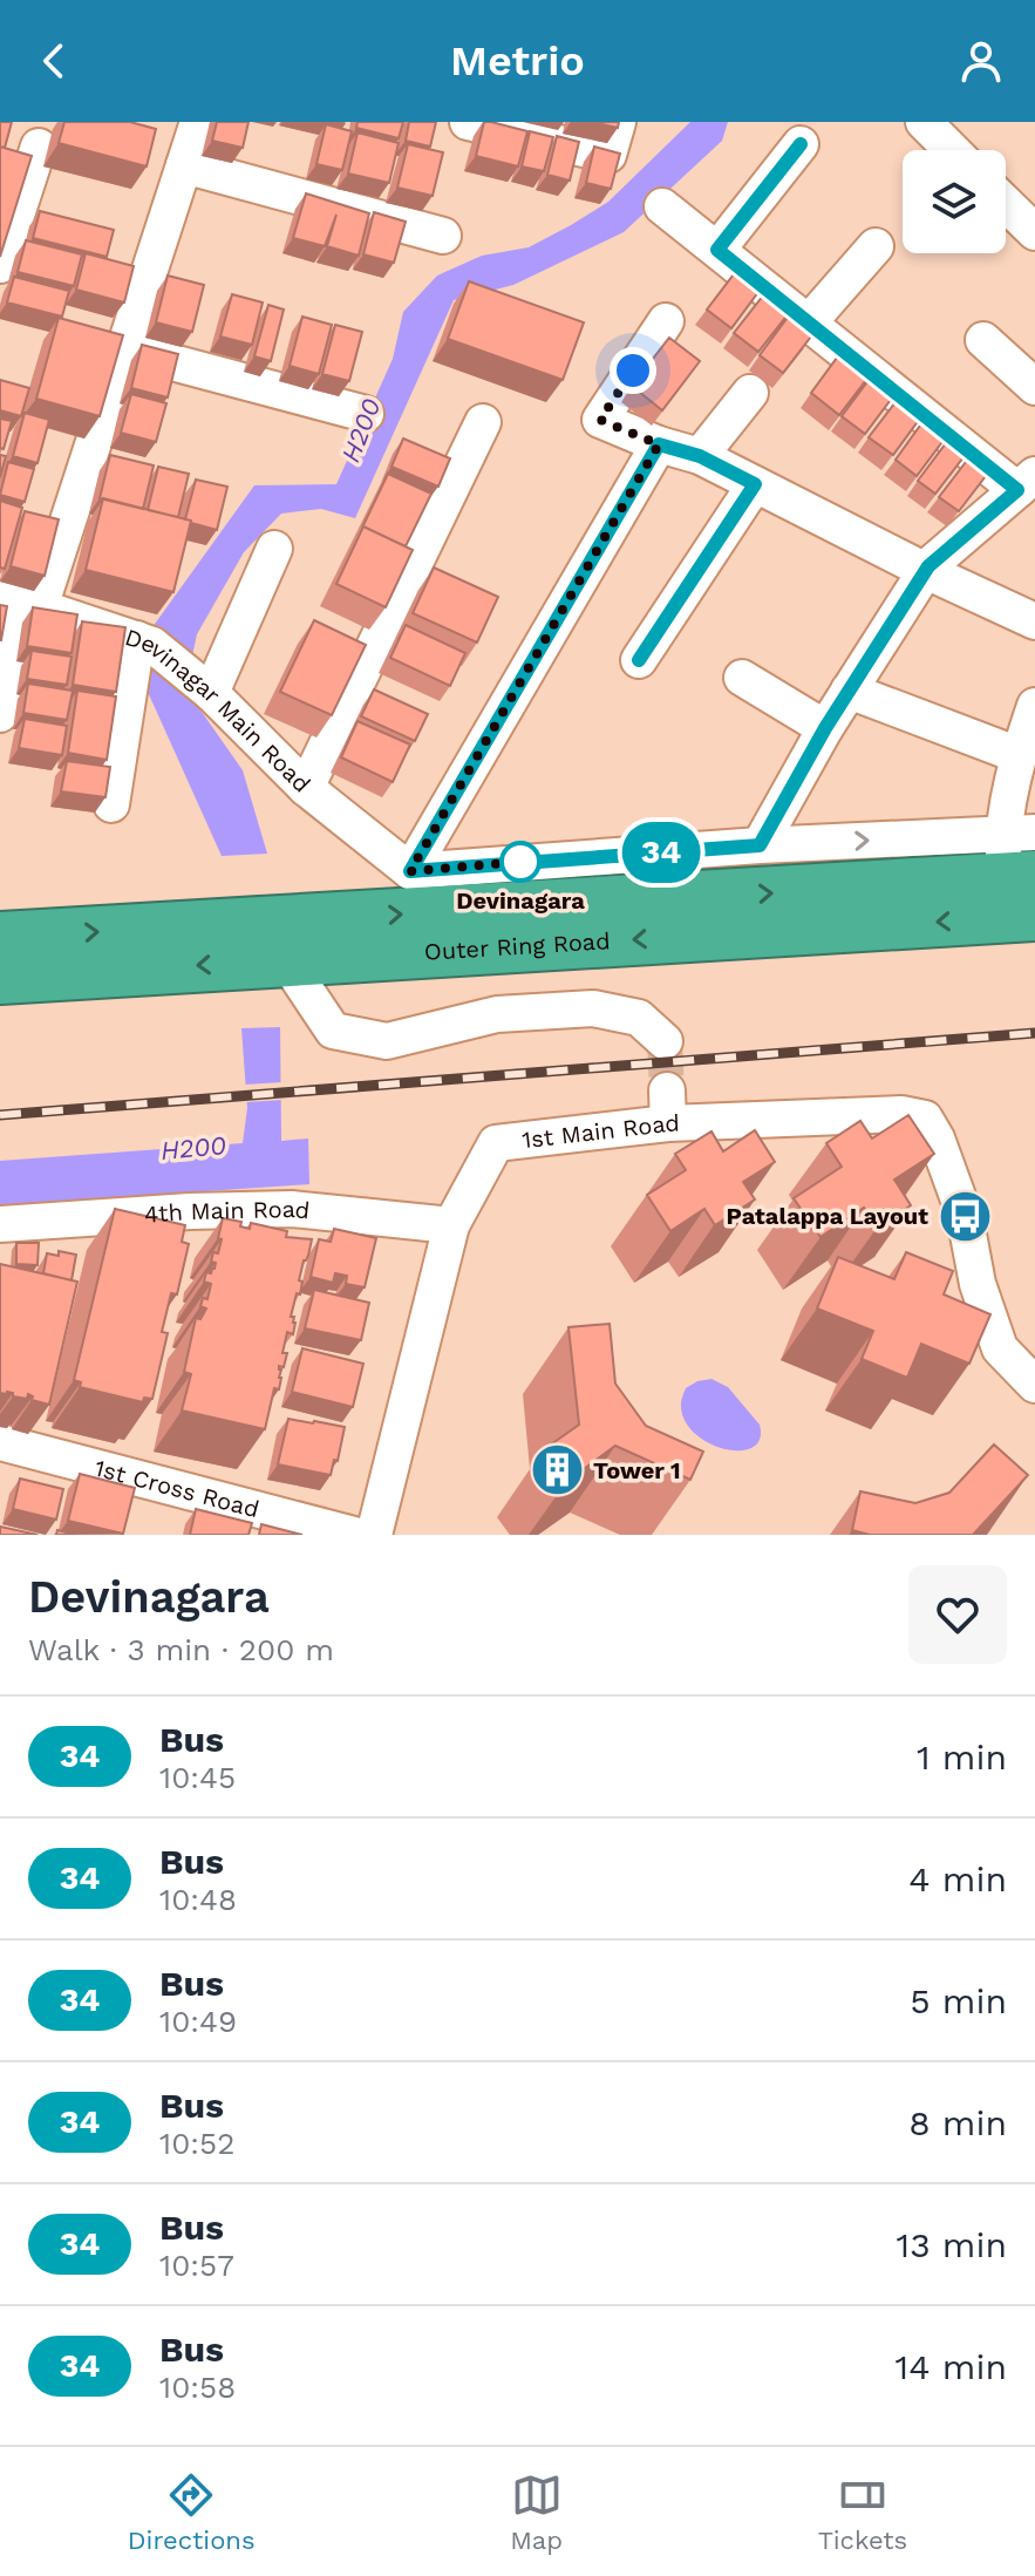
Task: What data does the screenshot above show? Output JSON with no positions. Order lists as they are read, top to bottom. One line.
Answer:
{"streets":{"highway":["Outer Ring Road"],"street":["Devinagar Main Road","1st Main Road","4th Main Road","1st Cross Road"]},"crossings":[["1st Main Road","4th Main Road"]],"water":["H200"],"places":{"other":["Devinagara"],"bus stop":["Patalappa Layout"],"building":["Tower 1"]},"lines":["bus line 34"],"page":{"header":"Metrio","on_map":"34","heading":["Devinagara","Walk · 3 min · 200 m"],"list":[{"mark":"34","name":"Bus","note":"10:45","value":"1 min"},{"mark":"34","name":"Bus","note":"10:48","value":"4 min"},{"mark":"34","name":"Bus","note":"10:49","value":"5 min"},{"mark":"34","name":"Bus","note":"10:52","value":"8 min"},{"mark":"34","name":"Bus","note":"10:57","value":"13 min"},{"mark":"34","name":"Bus","note":"10:58","value":"14 min"}],"tabs":["Directions","Map","Tickets"]}}
